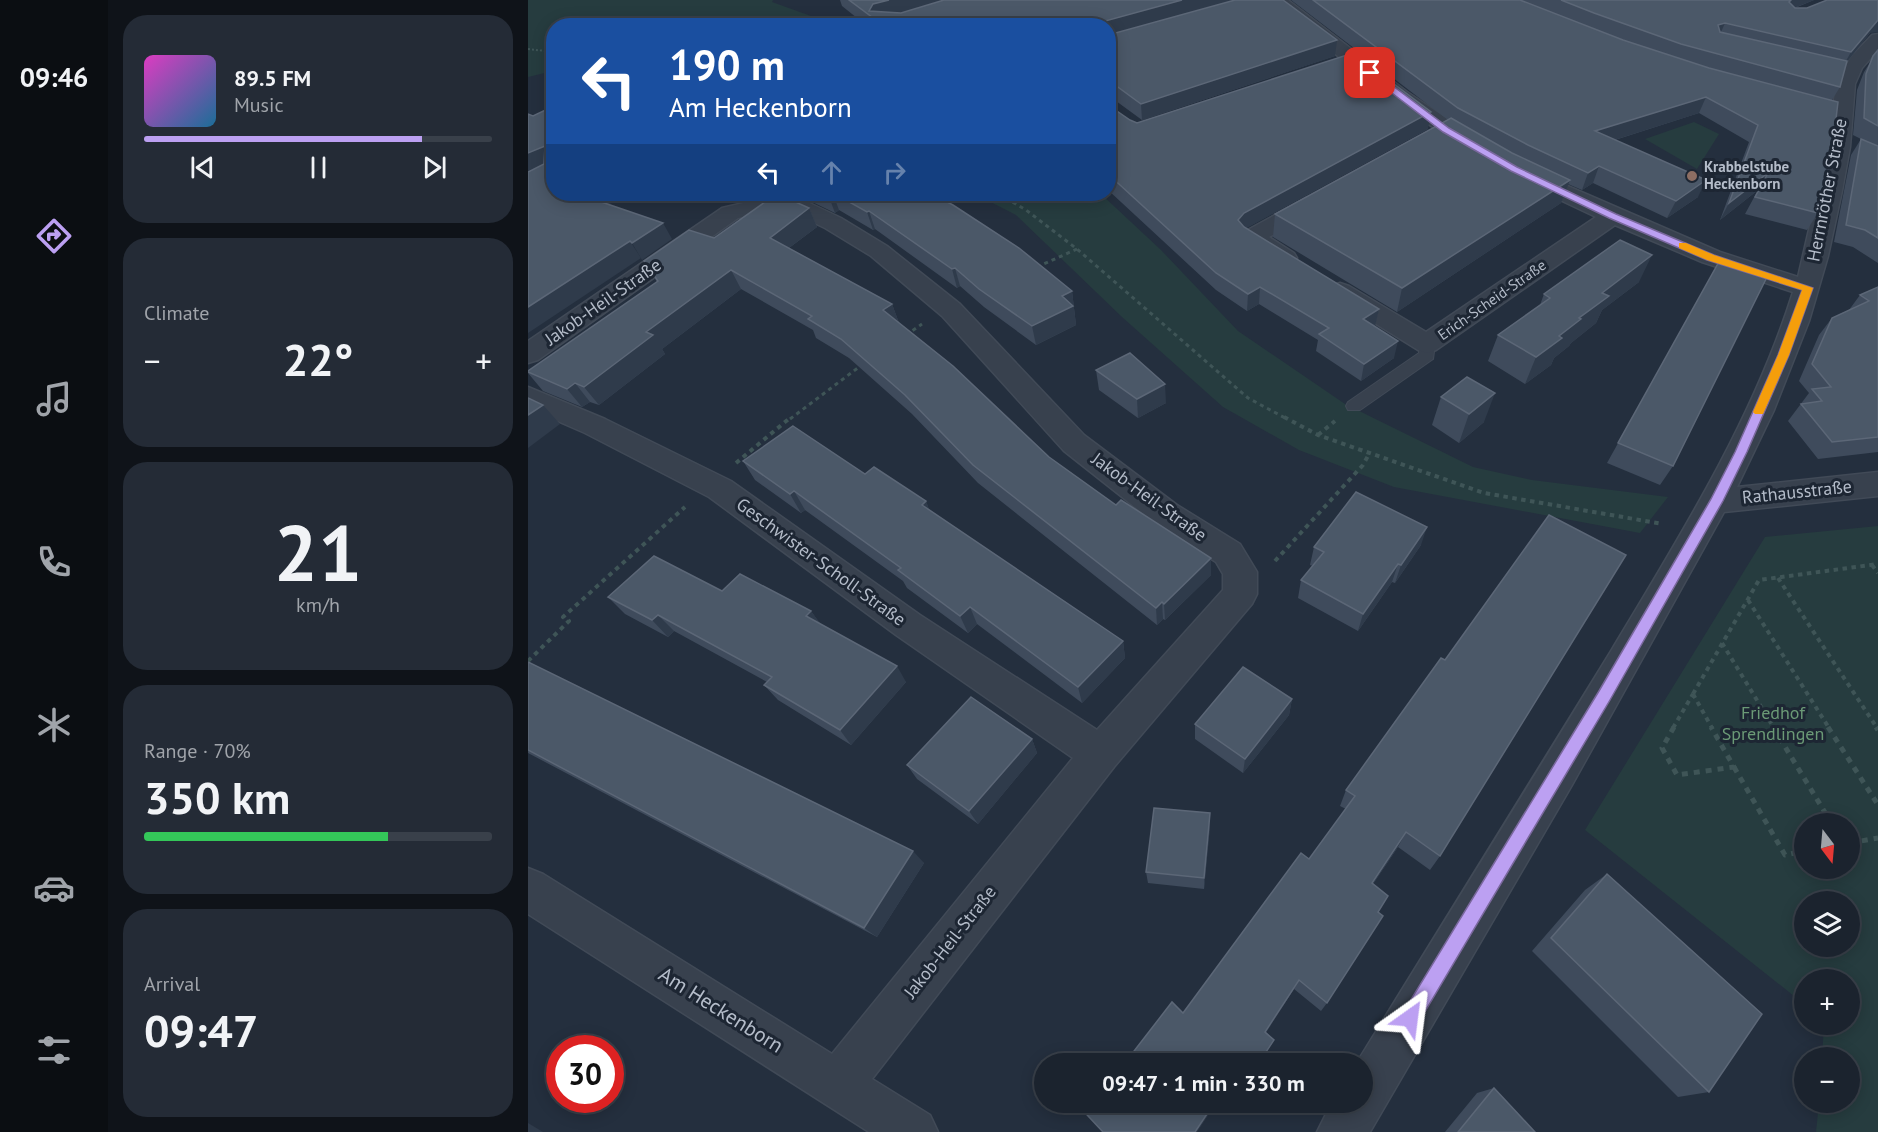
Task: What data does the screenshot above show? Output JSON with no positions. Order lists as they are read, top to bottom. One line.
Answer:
{"streets":{"street":["Herrnröther Straße","Erich-Scheid-Straße","Jakob-Heil-Straße","Rathausstraße","Geschwister-Scholl-Straße","Am Heckenborn"]},"crossings":[["Herrnröther Straße","Rathausstraße"],["Jakob-Heil-Straße","Geschwister-Scholl-Straße"],["Jakob-Heil-Straße","Am Heckenborn"]],"parks":["Friedhof Sprendlingen"],"places":["Krabbelstube Heckenborn"],"north":"bottom","page":{"tabs":"09:46","turn":["190 m","Am Heckenborn"],"song":["89.5 FM","Music"],"tile":["Climate",["21","km/h"],["Range · 70%","350 km"],["Arrival","09:47"]],"heat":["−","22°","+"],"map_buttons":["+","−"],"limit":"30","trip":"09:47 · 1 min · 330 m"}}
